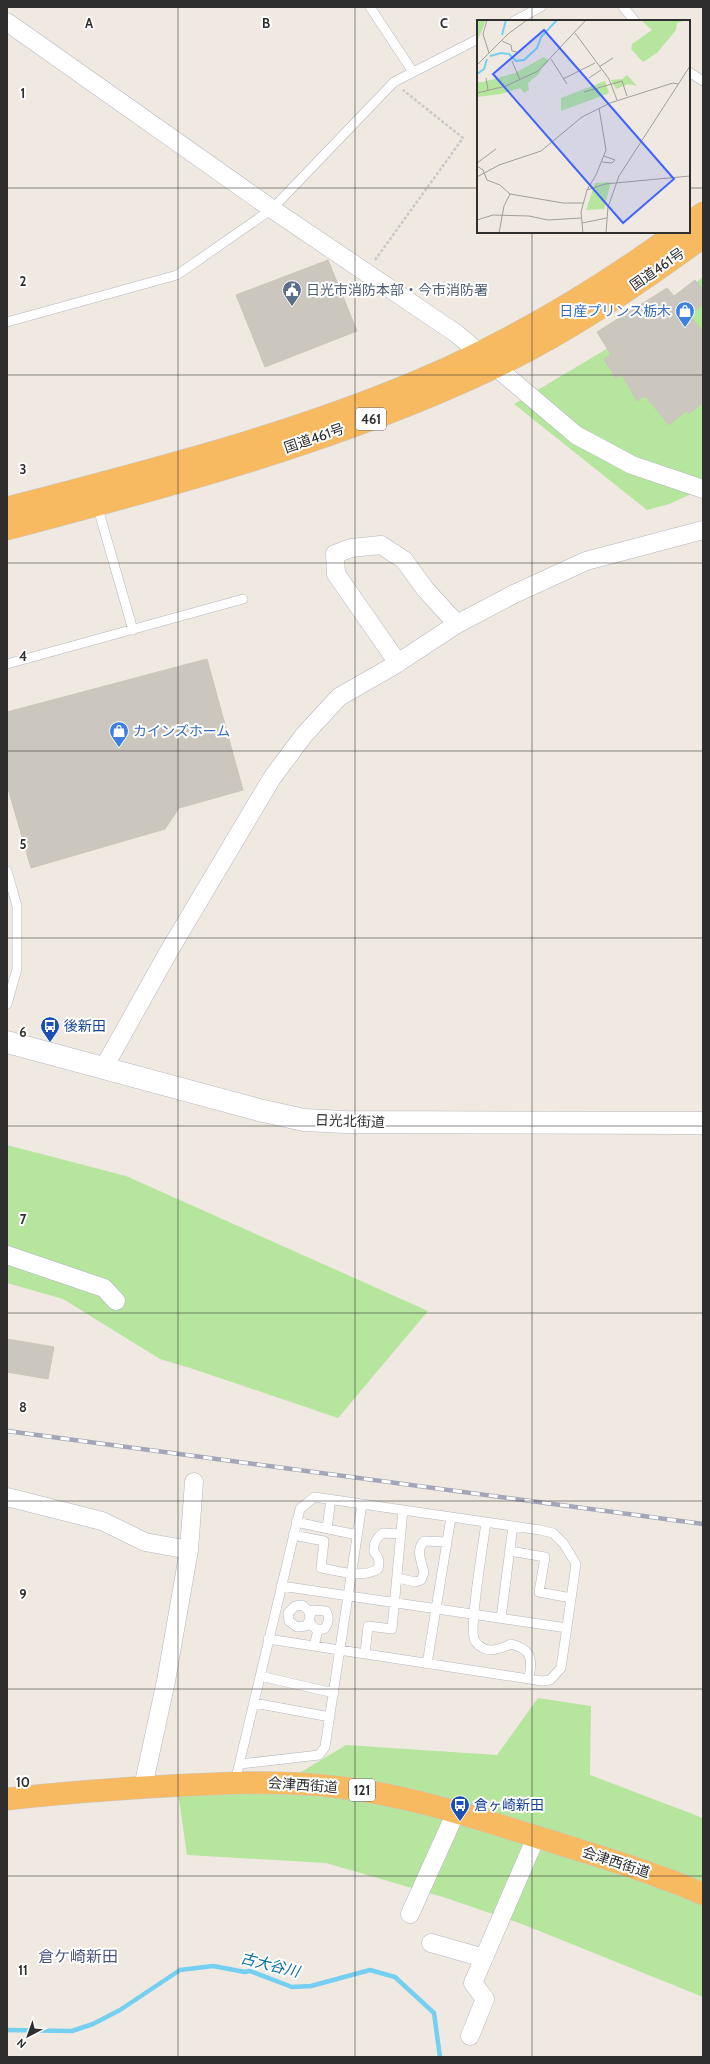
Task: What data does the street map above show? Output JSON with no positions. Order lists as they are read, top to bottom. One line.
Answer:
{"streets":{"highway":["国道461号","461","会津西街道","121"],"street":["日光北街道"]},"districts":["倉ケ崎新田"],"water":["古大谷川"],"places":{"public building":["日光市消防本部・今市消防署"],"shop":["日産プリンス栃木","カインズホーム"],"bus stop":["後新田","倉ヶ崎新田"]},"north":"bottom left","grid":{"columns":["A","B","C"],"rows":["1","2","3","4","5","6","7","8","9","10","11"]}}
